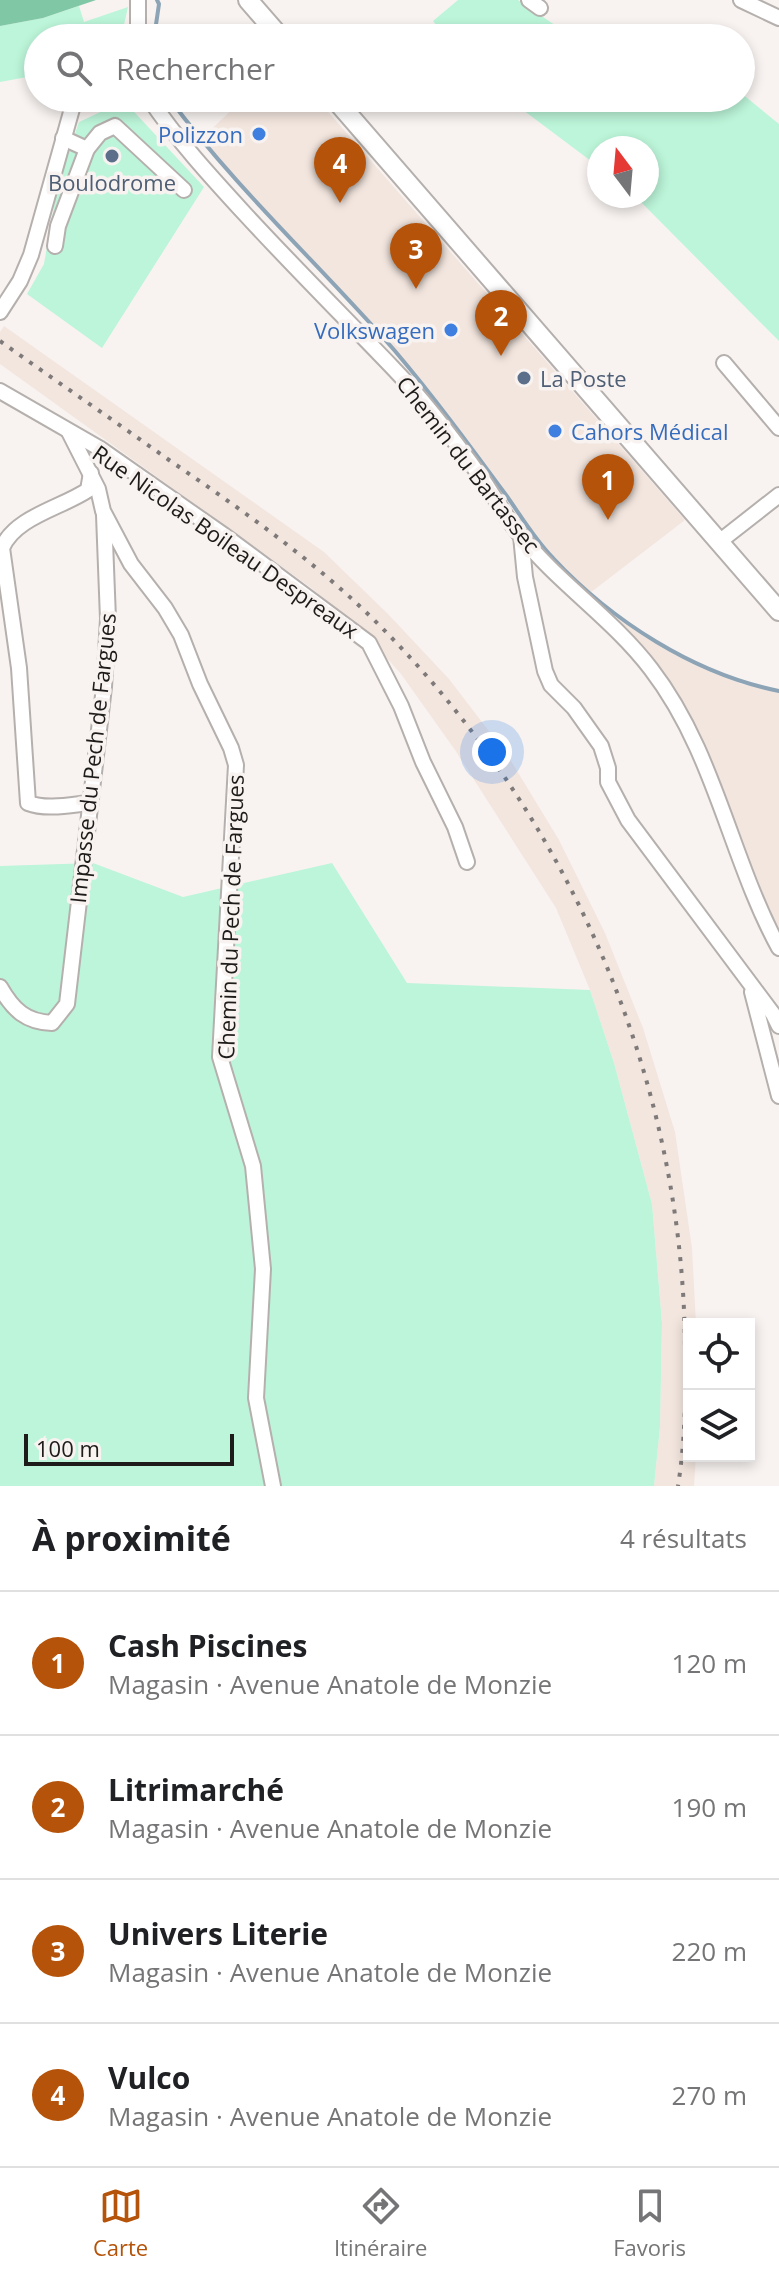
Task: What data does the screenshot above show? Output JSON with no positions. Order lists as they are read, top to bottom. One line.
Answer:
{"streets":{"street":["Chemin du Bartassec","Rue Nicolas Boileau Despreaux","Impasse du Pech de Fargues","Chemin du Pech de Fargues"]},"crossings":[["Rue Nicolas Boileau Despreaux","Chemin du Pech de Fargues"],["Impasse du Pech de Fargues","Chemin du Pech de Fargues"]],"places":["Polizzon","Boulodrome","Volkswagen","La Poste","Cahors Médical"],"scale_bar":"100 m","north":"top","page":{"search":"Rechercher","pins":["4","3","2","1"],"scale":"100 m","heading":["À proximité","4 résultats"],"list":[{"mark":"1","name":"Cash Piscines","note":"Magasin · Avenue Anatole de Monzie","value":"120 m"},{"mark":"2","name":"Litrimarché","note":"Magasin · Avenue Anatole de Monzie","value":"190 m"},{"mark":"3","name":"Univers Literie","note":"Magasin · Avenue Anatole de Monzie","value":"220 m"},{"mark":"4","name":"Vulco","note":"Magasin · Avenue Anatole de Monzie","value":"270 m"}],"nav":["Carte","Itinéraire","Favoris"]}}
